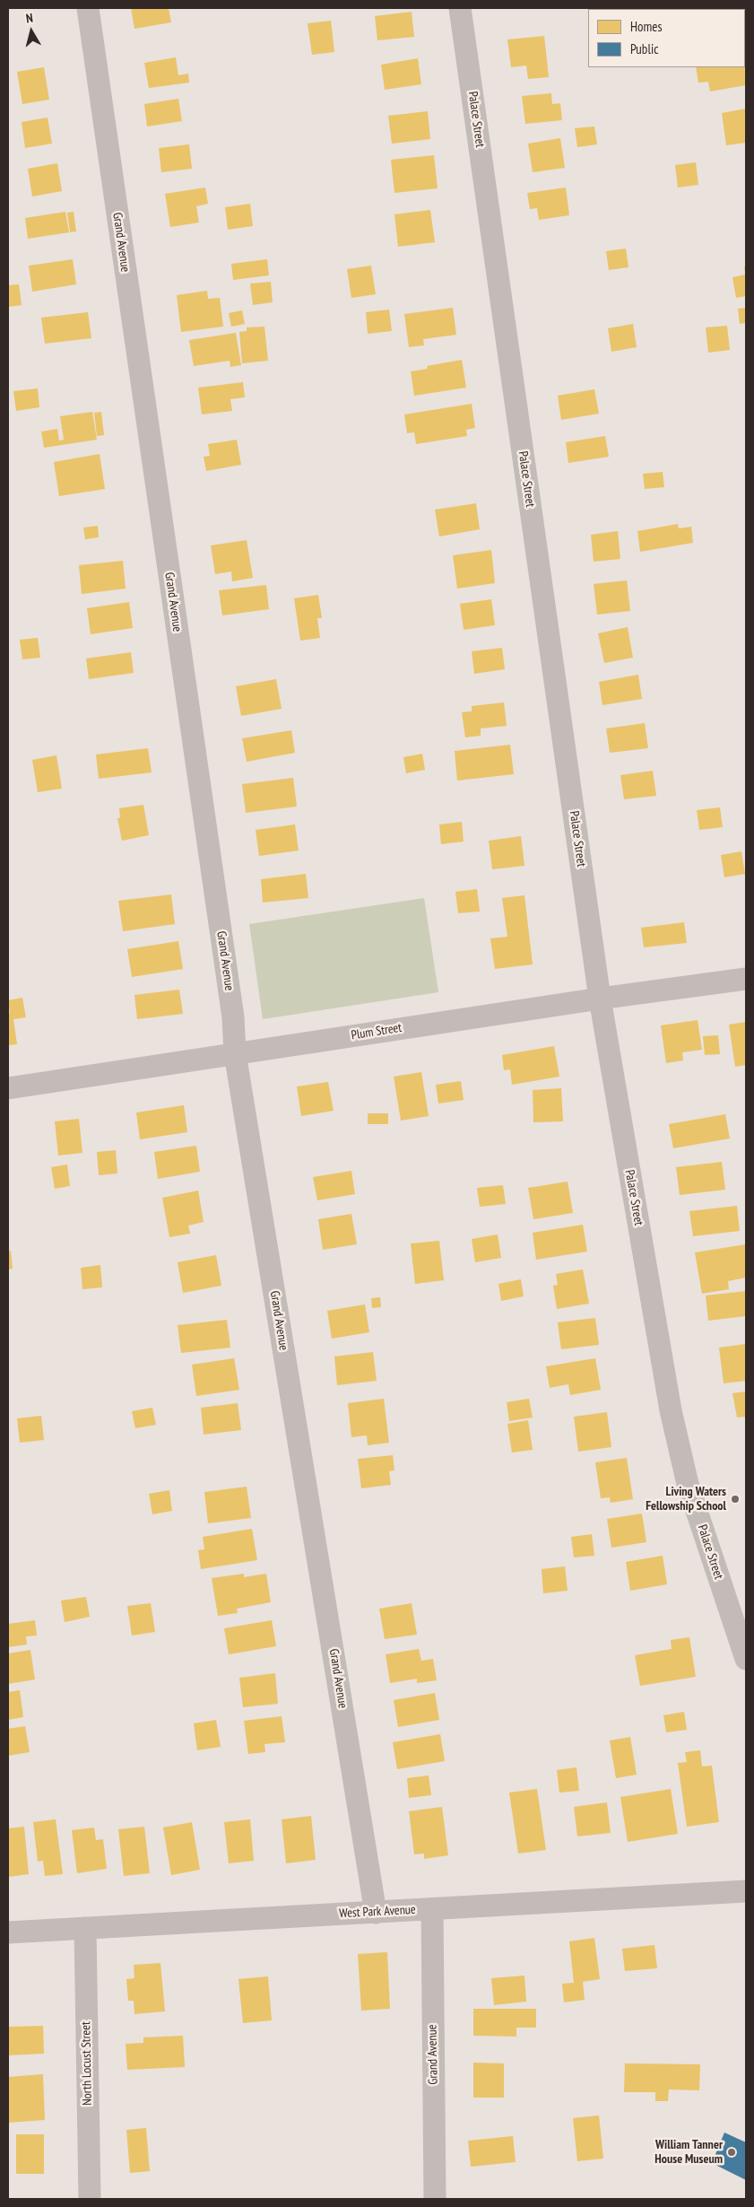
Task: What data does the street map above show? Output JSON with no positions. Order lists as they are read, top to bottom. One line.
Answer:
{"streets":{"street":["Palace Street","Grand Avenue","Plum Street","West Park Avenue","North Locust Street"]},"crossings":[["Palace Street","Plum Street"],["Grand Avenue","Plum Street"],["Grand Avenue","West Park Avenue"],["West Park Avenue","North Locust Street"]],"places":["Living Waters Fellowship School","William Tanner House Museum"],"legend":["Homes","Public"],"north":"top"}
